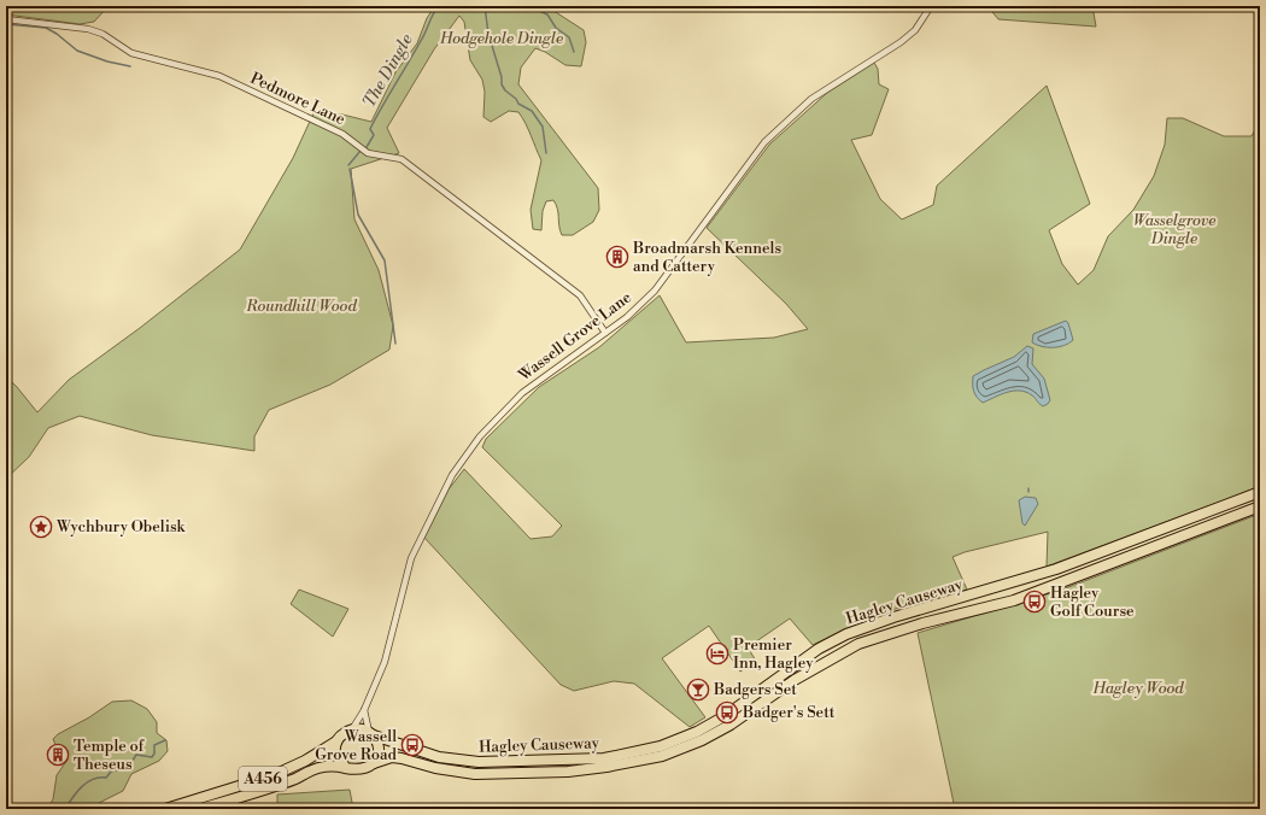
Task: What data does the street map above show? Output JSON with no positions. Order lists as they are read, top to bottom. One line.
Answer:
{"streets":{"highway":["Hagley Causeway","A456"],"street":["Pedmore Lane","Wassell Grove Lane"]},"crossings":[["Pedmore Lane","Wassell Grove Lane"],["Wassell Grove Lane","Hagley Causeway"],["Wassell Grove Lane","A456"],["Hagley Causeway","A456"]],"water":["The Dingle"],"parks":["Hodgehole Dingle","Wasselgrove Dingle","Roundhill Wood","Hagley Wood"],"places":{"building":["Broadmarsh Kennels and Cattery","Temple of Theseus"],"place":["Wychbury Obelisk"],"bus stop":["Hagley Golf Course","Badger's Sett","Wassell Grove Road"],"hotel":["Premier Inn, Hagley"],"bar":["Badgers Set"]}}
